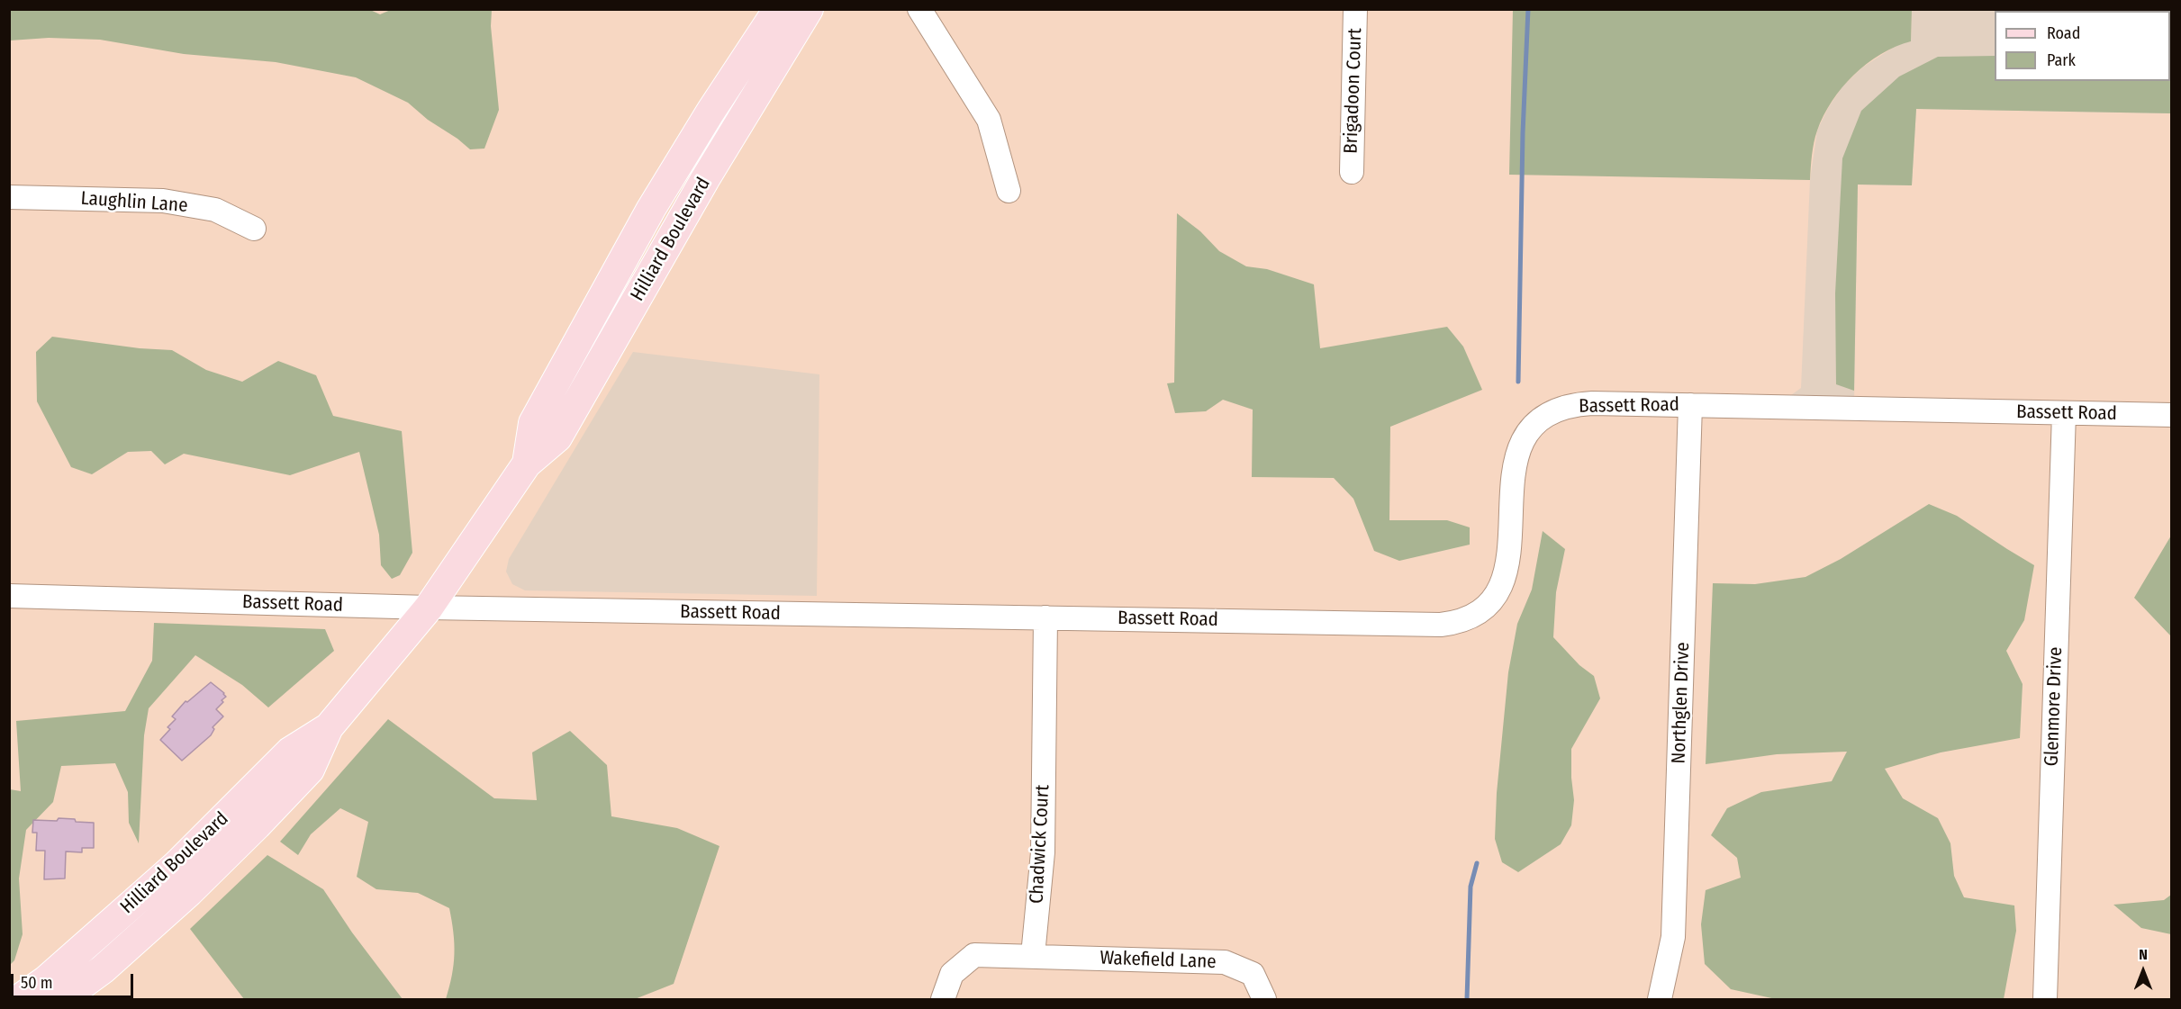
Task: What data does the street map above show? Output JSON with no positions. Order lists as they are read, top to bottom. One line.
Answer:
{"streets":{"main road":["Hilliard Boulevard"],"street":["Brigadoon Court","Laughlin Lane","Bassett Road","Northglen Drive","Glenmore Drive","Chadwick Court","Wakefield Lane"]},"crossings":[["Hilliard Boulevard","Bassett Road"],["Bassett Road","Northglen Drive"],["Bassett Road","Glenmore Drive"],["Bassett Road","Chadwick Court"],["Chadwick Court","Wakefield Lane"]],"legend":["Road","Park"],"scale_bar":"50 m","north":"top"}
